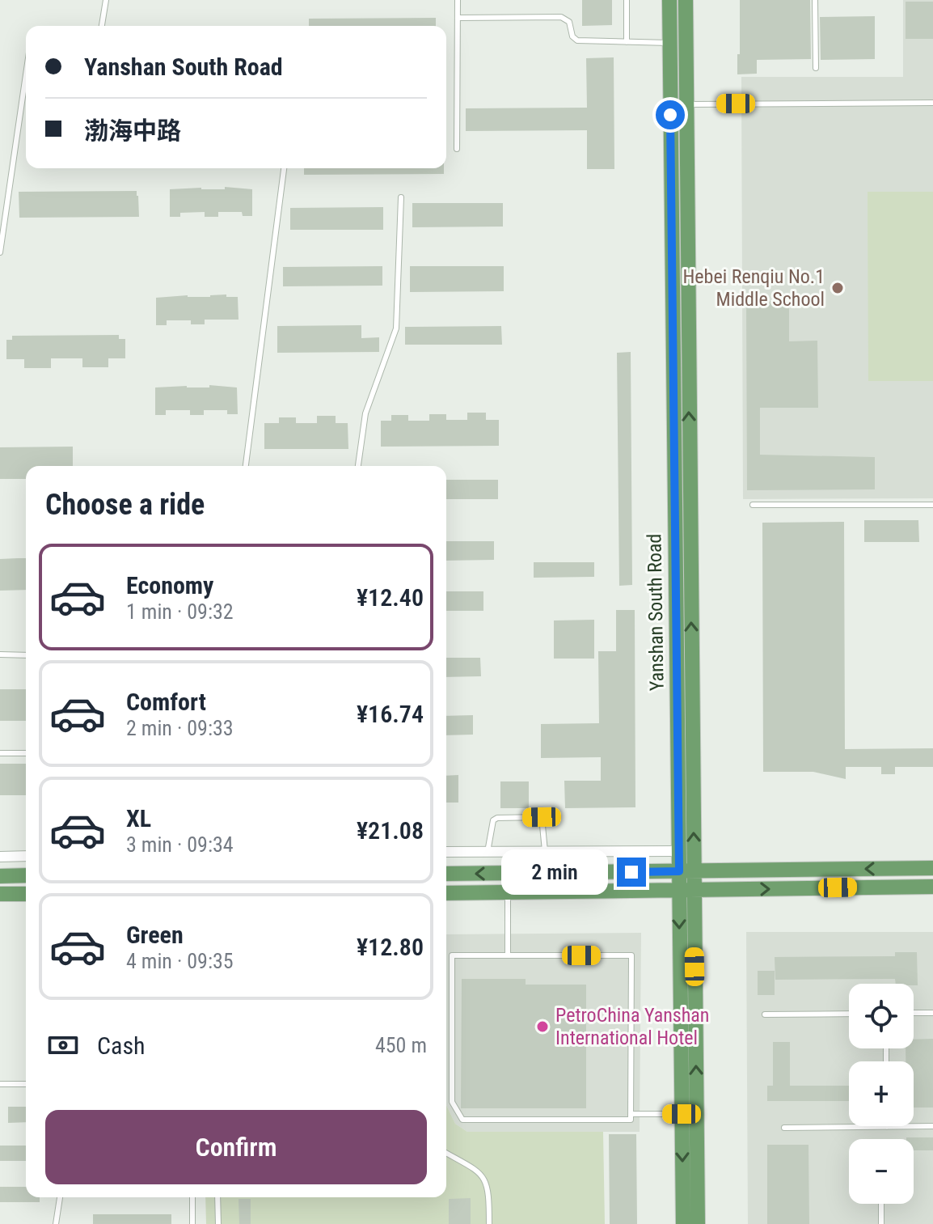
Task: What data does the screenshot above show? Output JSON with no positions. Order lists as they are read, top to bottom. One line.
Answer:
{"streets":{"main road":["Yanshan South Road"]},"places":["Hebei Renqiu No.1 Middle School","PetroChina Yanshan International Hotel"],"page":{"banner":["Yanshan South Road","渤海中路"],"heading":"Choose a ride","list":[{"name":"Economy","note":"1 min · 09:32","value":"¥12.40"},{"name":"Comfort","note":"2 min · 09:33","value":"¥16.74"},{"name":"XL","note":"3 min · 09:34","value":"¥21.08"},{"name":"Green","note":"4 min · 09:35","value":"¥12.80"}],"bubble":"2 min","map_buttons":["+","−"],"pay":["Cash","450 m"],"buttons":"Confirm"}}
